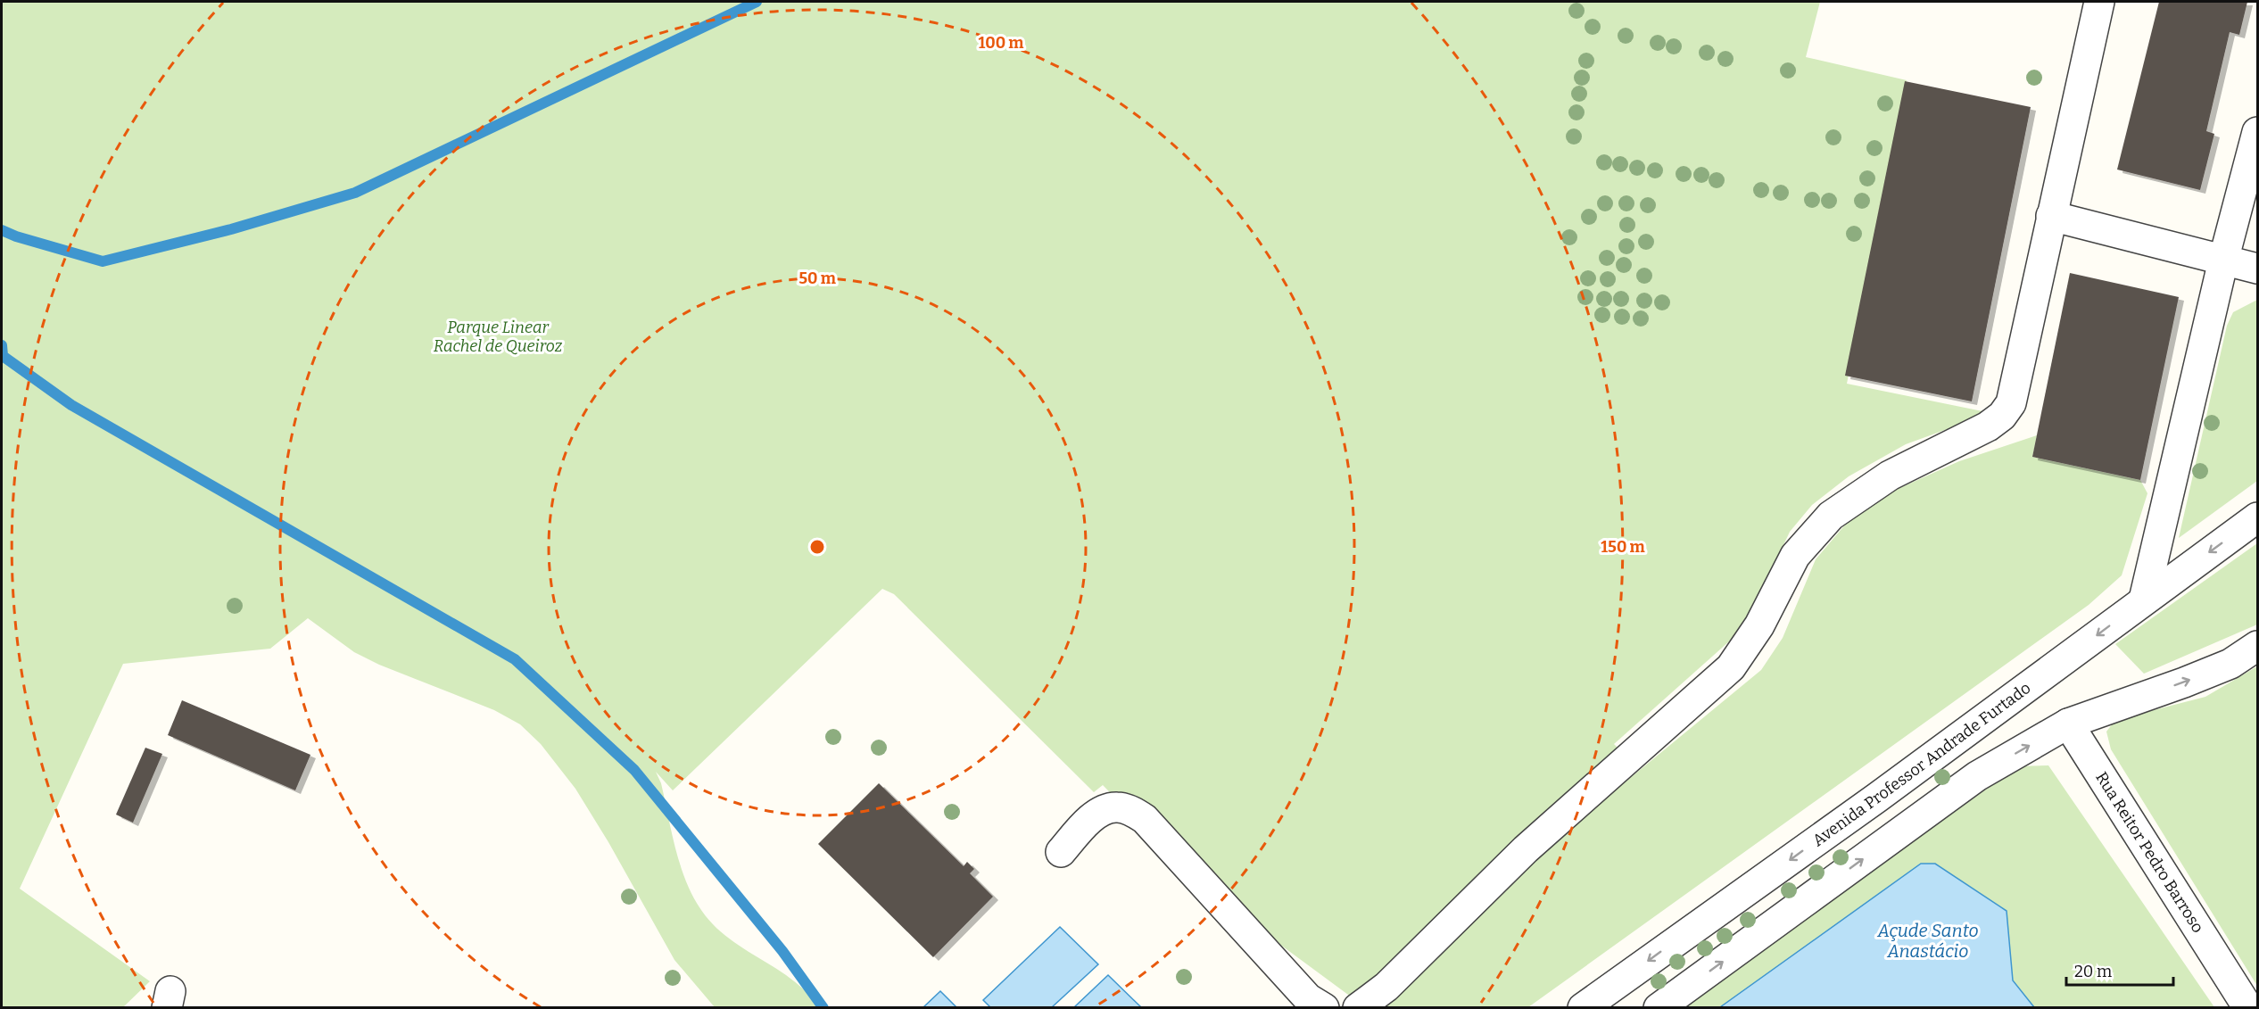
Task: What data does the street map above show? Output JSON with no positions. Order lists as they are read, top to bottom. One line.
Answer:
{"streets":{"street":["Avenida Professor Andrade Furtado","Rua Reitor Pedro Barroso"]},"water":["Açude Santo Anastácio"],"parks":["Parque Linear Rachel de Queiroz"],"scale_bar":"20 m","rings":["100 m","50 m","150 m"]}
